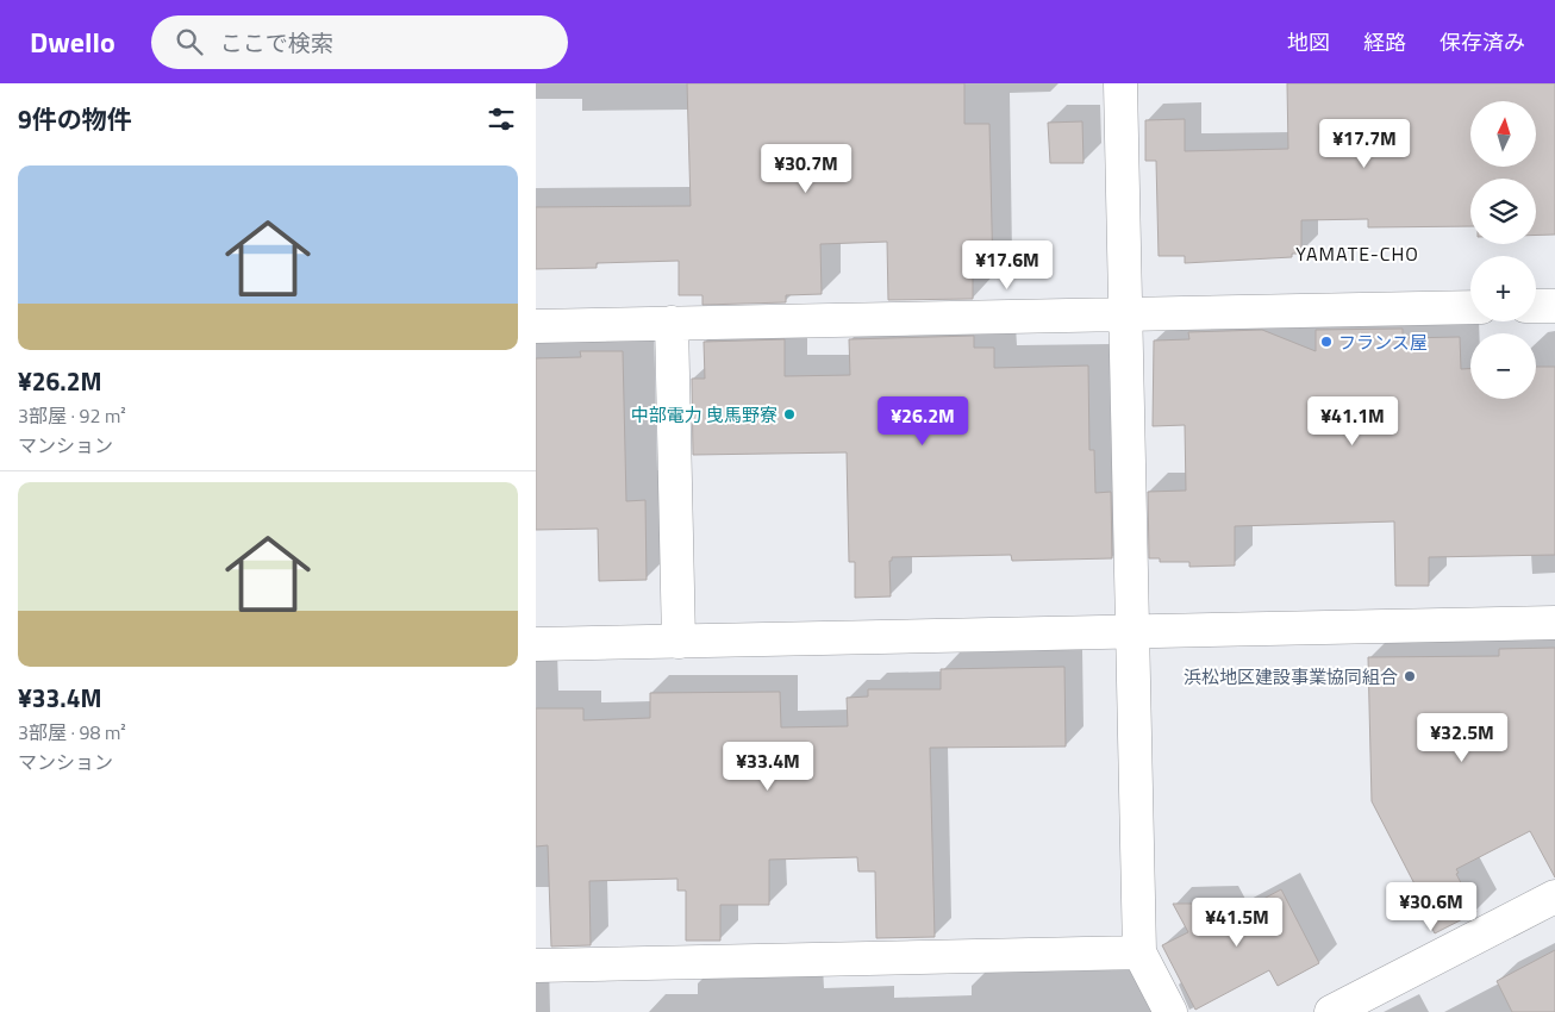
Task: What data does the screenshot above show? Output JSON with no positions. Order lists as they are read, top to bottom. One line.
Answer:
{"districts":["YAMATE-CHO"],"places":["フランス屋","中部電力 曳馬野寮","浜松地区建設事業協同組合"],"north":"top","page":{"header":"Dwello","search":"ここで検索","nav":["地図","経路","保存済み"],"heading":"9件の物件","map_buttons":["+","−"],"price":["¥17.7M","¥30.7M","¥17.6M","¥26.2M","¥41.1M","¥32.5M","¥33.4M","¥30.6M","¥41.5M"],"list":[{"name":"¥26.2M","note":"3部屋 · 92 m² · マンション"},{"name":"¥33.4M","note":"3部屋 · 98 m² · マンション"}]}}
